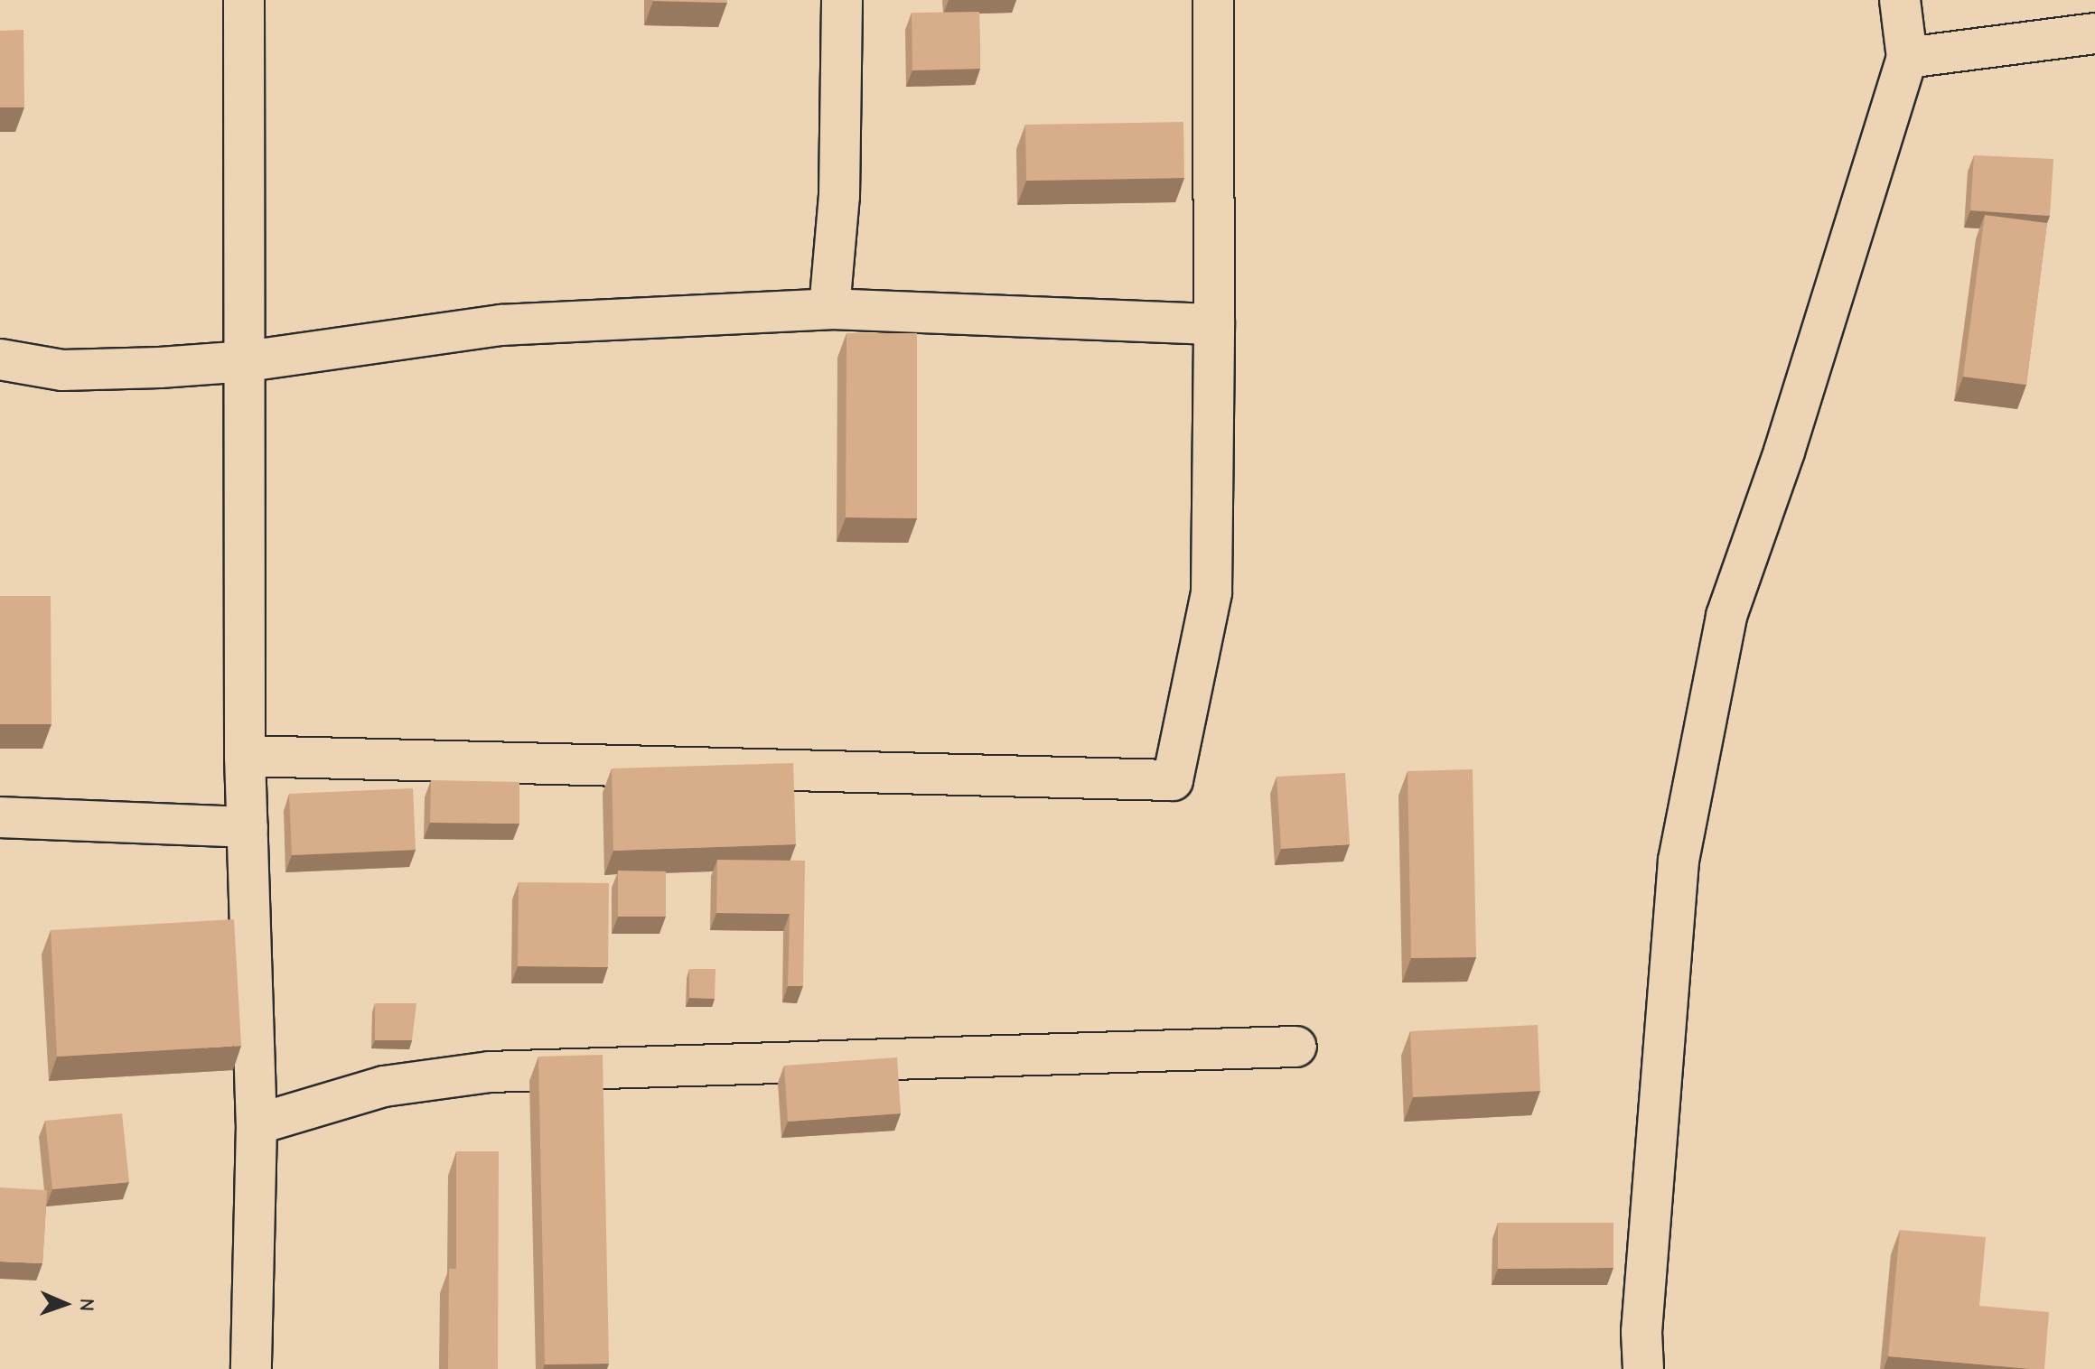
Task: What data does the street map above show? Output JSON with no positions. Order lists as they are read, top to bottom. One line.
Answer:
{"north":"right"}
